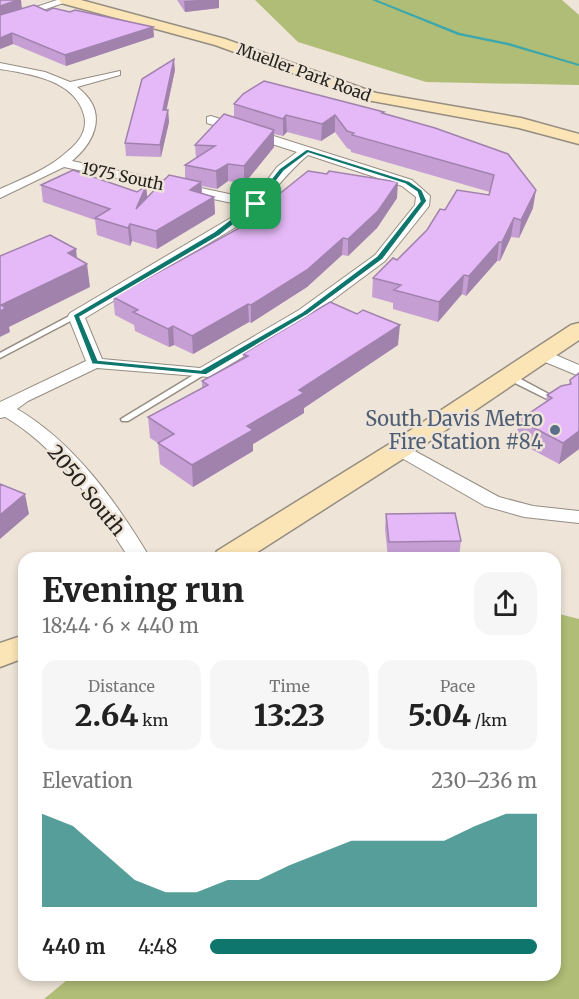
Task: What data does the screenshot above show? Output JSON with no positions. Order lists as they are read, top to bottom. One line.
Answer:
{"streets":{"main road":["Mueller Park Road"],"street":["1975 South","2050 South"]},"places":["South Davis Metro Fire Station #84"],"page":{"heading":["Evening run","18:44 · 6 × 440 m"],"stats":[["Distance","2.64 km"],["Time","13:23"],["Pace","5:04 /km"]],"chart":["Elevation","230–236 m"],"list":[{"name":"440 m","note":"4:48"}]}}
